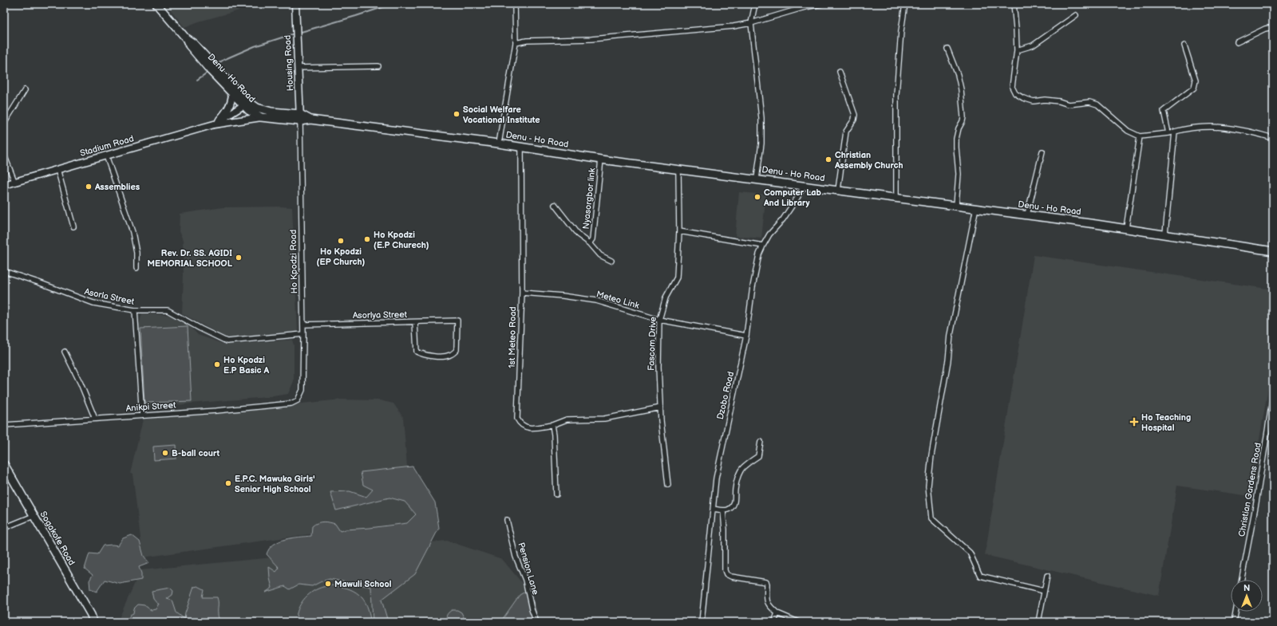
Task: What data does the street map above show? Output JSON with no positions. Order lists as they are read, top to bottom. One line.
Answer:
{"streets":{"main road":["Housing Road","Denu - Ho Road","Stadium Road","Sogakofe Road"],"street":["Nyasorgbor link","Ho Kpodzi Road","Asorla Street","Meteo Link","Asorlya Street","1st Meteo Road","Fascom Drive","Dzobo Road","Anikpi Street","Christian Gardens Road","Pension Lane"]},"crossings":[["Housing Road","Denu - Ho Road"],["Housing Road","Ho Kpodzi Road"],["Denu - Ho Road","Stadium Road"],["Denu - Ho Road","Nyasorgbor link"],["Denu - Ho Road","Ho Kpodzi Road"],["Denu - Ho Road","1st Meteo Road"],["Denu - Ho Road","Fascom Drive"],["Denu - Ho Road","Dzobo Road"],["Ho Kpodzi Road","Asorla Street"],["Ho Kpodzi Road","Asorlya Street"],["Ho Kpodzi Road","Anikpi Street"],["Meteo Link","1st Meteo Road"],["Meteo Link","Fascom Drive"],["Meteo Link","Dzobo Road"],["1st Meteo Road","Fascom Drive"]],"places":{"other":["Social Welfare Vocational Institute","Christian Assembly Church","Assemblies","Computer Lab And Library","Ho Kpodzi (E.P Churech)","Ho Kpodzi (EP Church)","Rev. Dr. SS. AGIDI MEMORIAL SCHOOL","Ho Kpodzi E.P Basic A","B-ball court","E.P.C. Mawuko Girls' Senior High School","Mawuli School"],"health":["Ho Teaching Hospital"]},"north":"top"}
